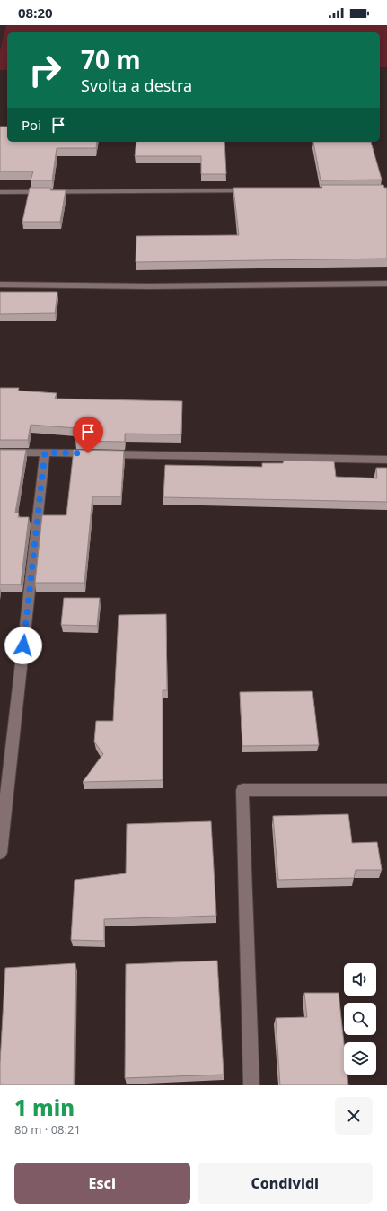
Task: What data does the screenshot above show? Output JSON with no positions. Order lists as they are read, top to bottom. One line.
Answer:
{"page":{"status":"08:20","turn":["70 m","Svolta a destra"],"then":"Poi","heading":["1 min","80 m · 08:21"],"buttons":["Esci","Condividi"]}}
